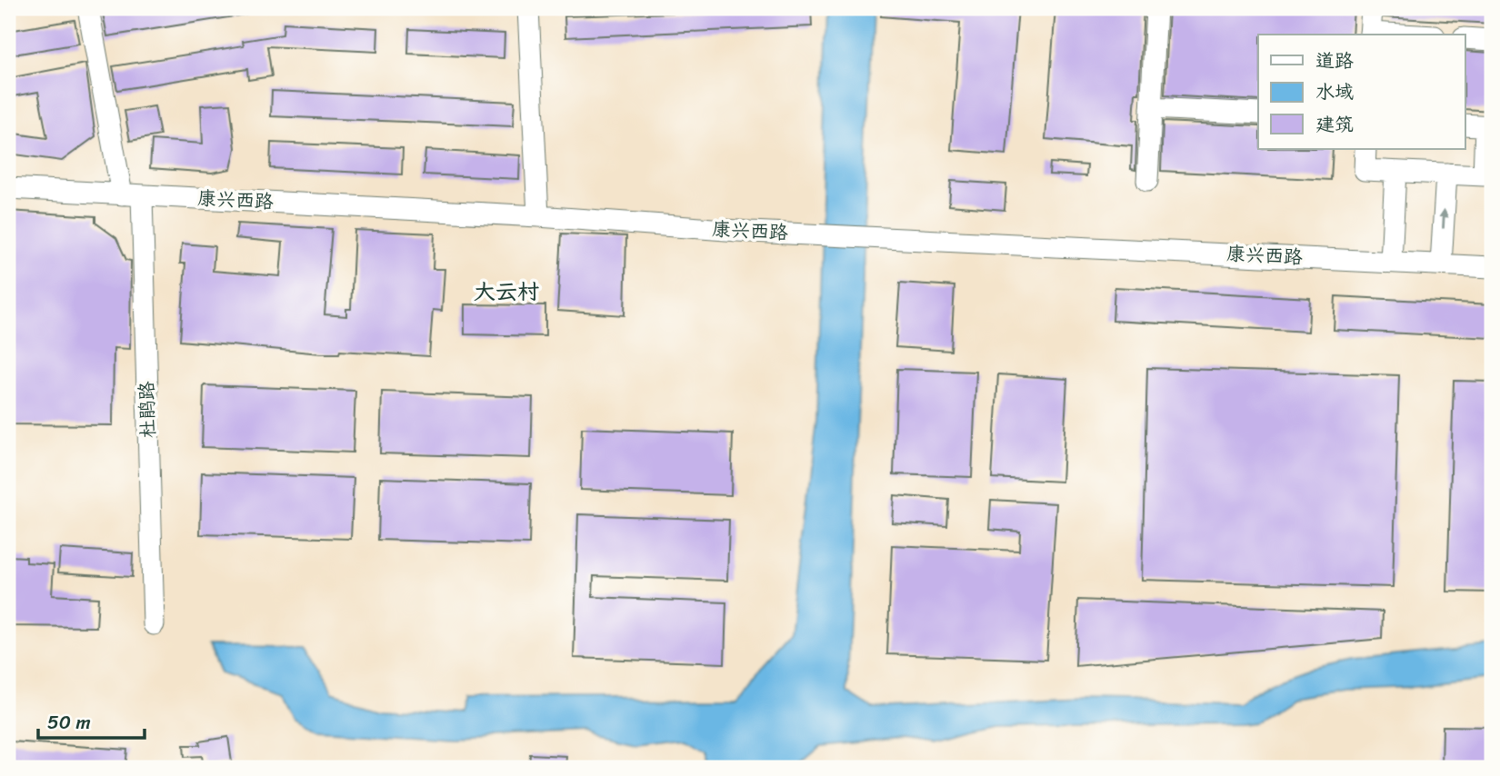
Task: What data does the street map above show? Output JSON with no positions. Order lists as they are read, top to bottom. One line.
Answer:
{"streets":{"street":["康兴西路","杜鹃路"]},"crossings":[["康兴西路","杜鹃路"]],"districts":["大云村"],"legend":["道路","水域","建筑"],"scale_bar":"50 m"}
